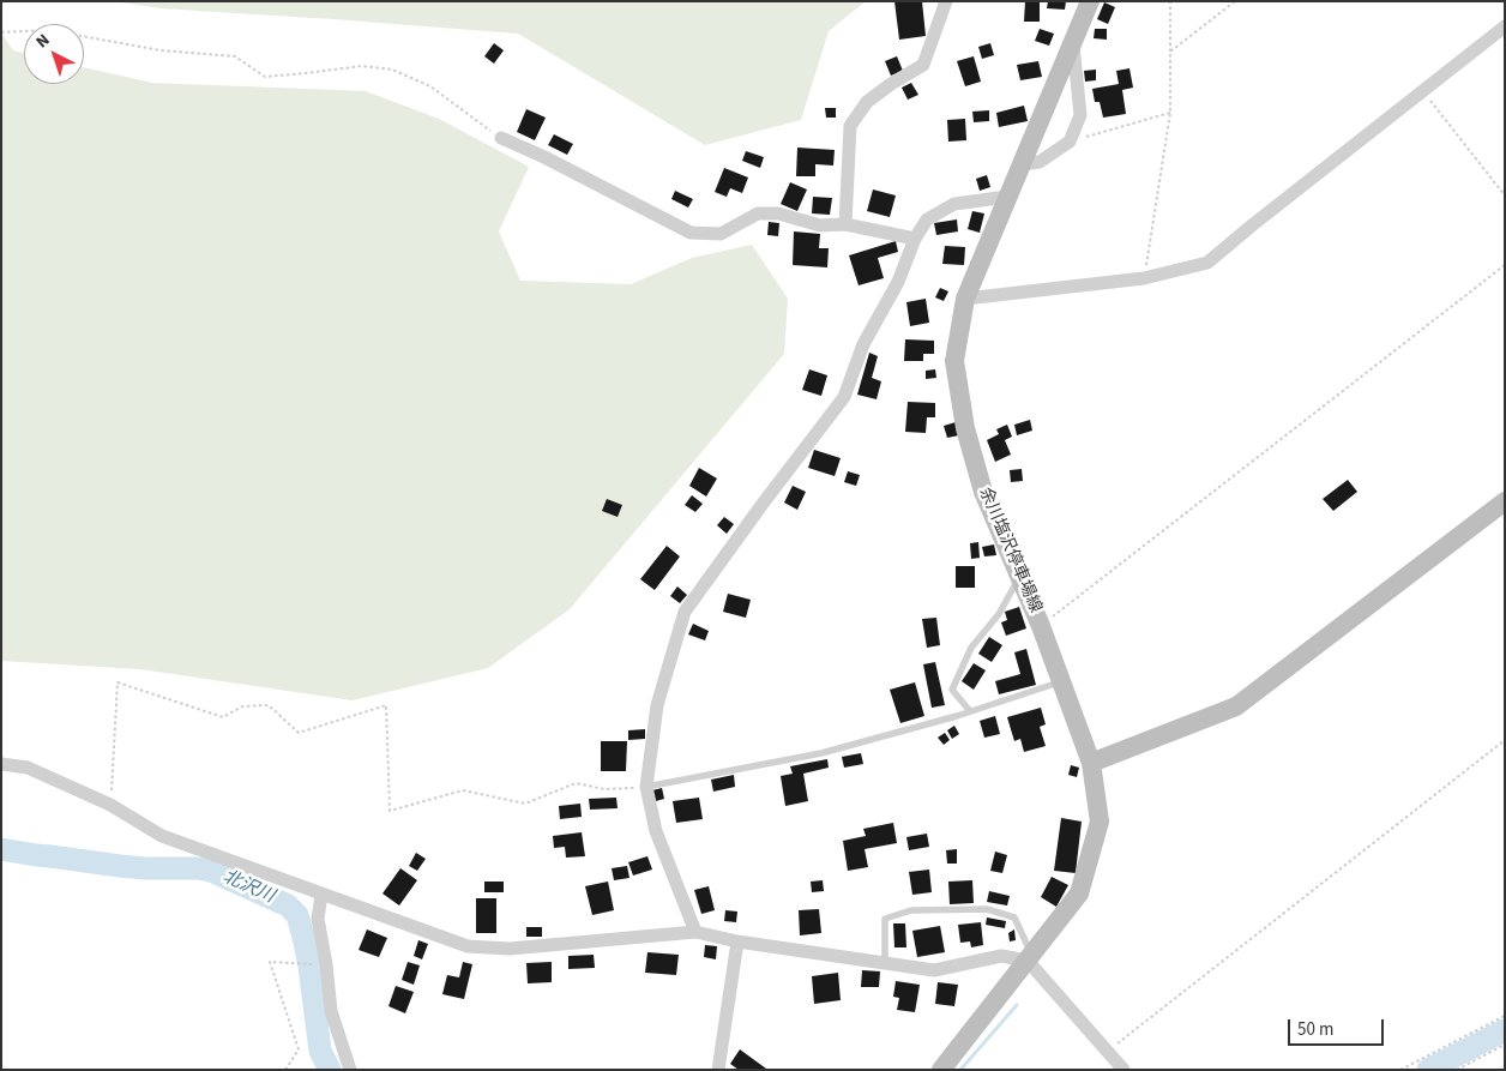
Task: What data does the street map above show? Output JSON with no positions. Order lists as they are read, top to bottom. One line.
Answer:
{"streets":{"main road":["余川塩沢停車場線"]},"water":["北沢川"],"scale_bar":"50 m","north":"top left"}
